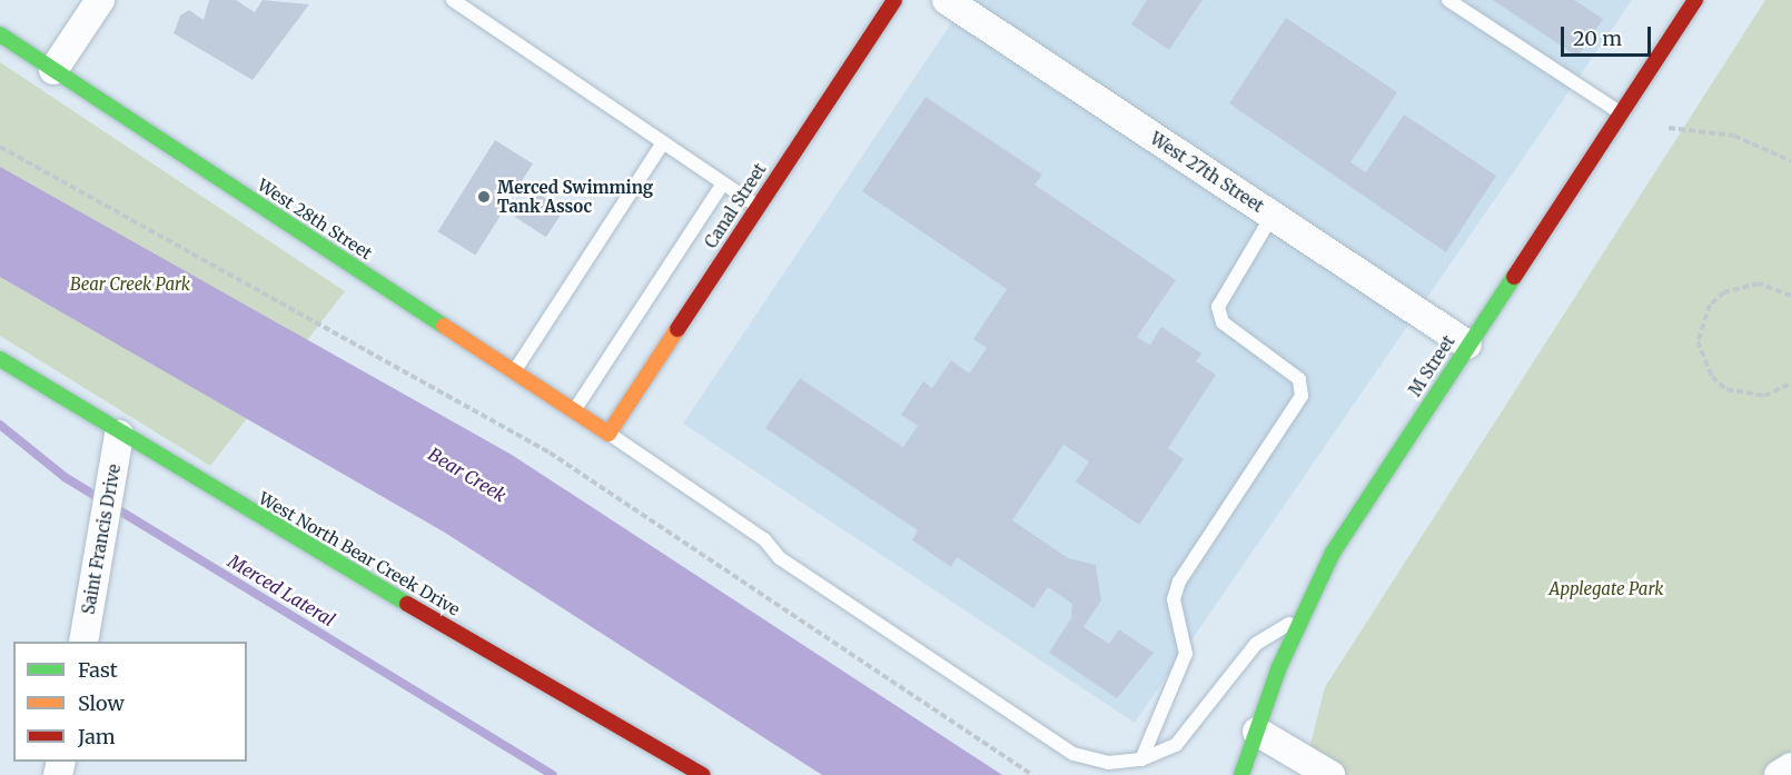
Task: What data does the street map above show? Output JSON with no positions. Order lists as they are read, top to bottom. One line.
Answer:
{"streets":{"street":["West 27th Street","Canal Street","West 28th Street","M Street","Saint Francis Drive","West North Bear Creek Drive"]},"crossings":[["West 27th Street","M Street"],["Canal Street","West 28th Street"],["Saint Francis Drive","West North Bear Creek Drive"]],"water":["Bear Creek","Merced Lateral"],"parks":["Bear Creek Park","Applegate Park"],"places":["Merced Swimming Tank Assoc"],"legend":["Fast","Slow","Jam"],"scale_bar":"20 m"}
